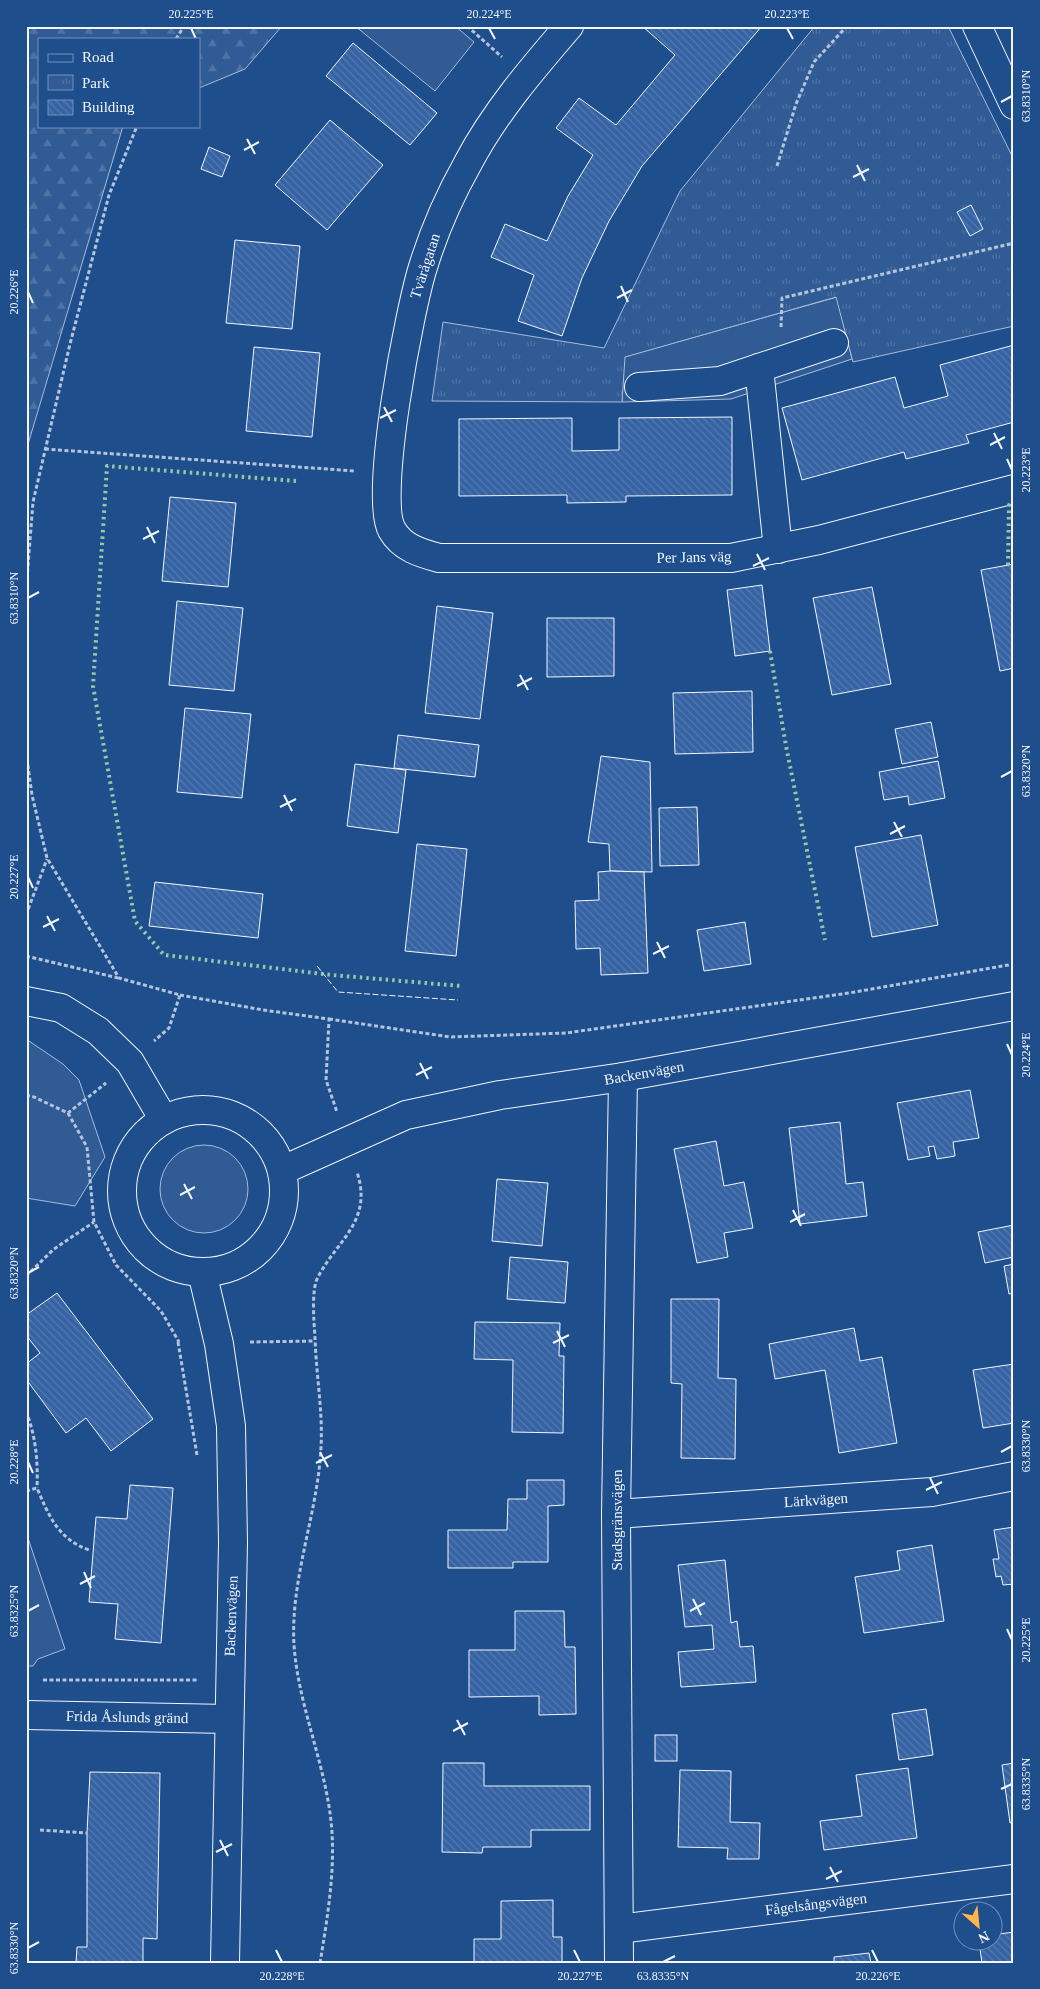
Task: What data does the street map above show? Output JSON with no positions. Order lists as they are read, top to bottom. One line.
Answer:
{"streets":{"street":["Tvärågatan","Per Jans väg","Backenvägen","Lärkvägen","Stadsgränsvägen","Frida Åslunds gränd","Fågelsångsvägen"]},"crossings":[["Tvärågatan","Per Jans väg"],["Backenvägen","Stadsgränsvägen"],["Backenvägen","Frida Åslunds gränd"],["Lärkvägen","Stadsgränsvägen"],["Stadsgränsvägen","Fågelsångsvägen"]],"legend":["Road","Park","Building"],"north":"bottom right","coordinates":["20.225°E","20.224°E","20.223°E","63.8310°N","20.226°E","63.8320°N","20.227°E","63.8330°N","20.228°E","63.8325°N","63.8335°N"]}
